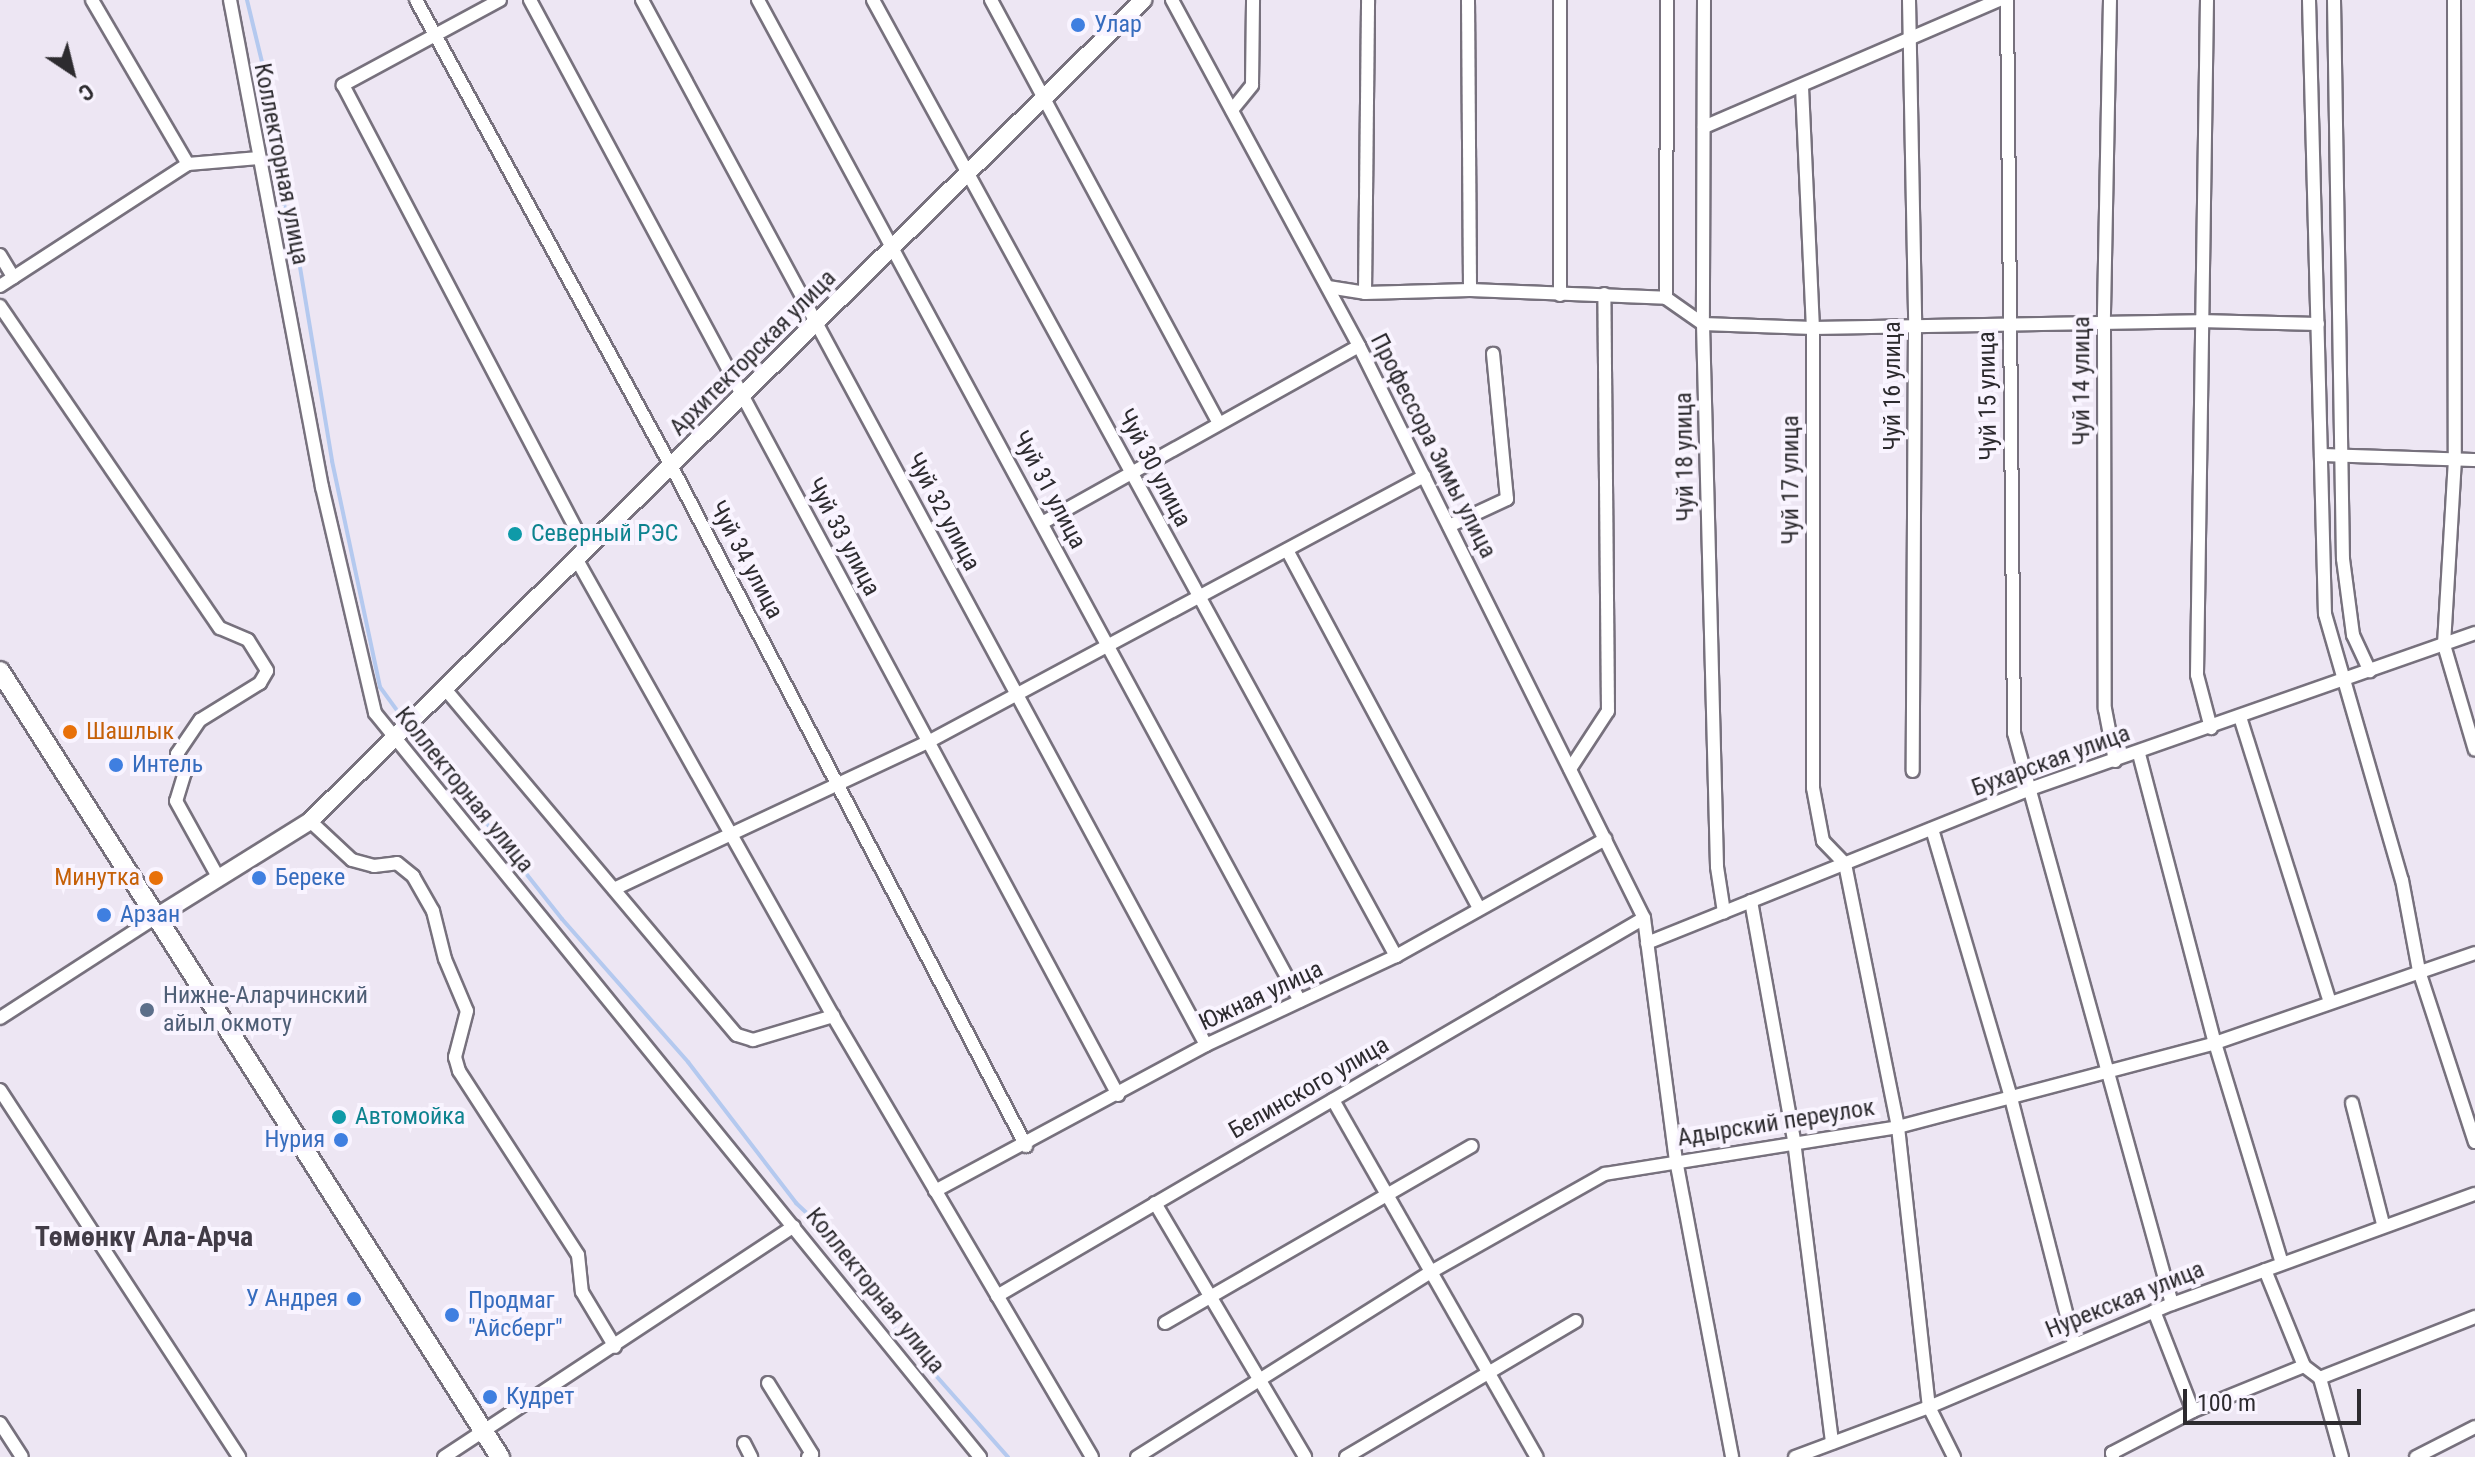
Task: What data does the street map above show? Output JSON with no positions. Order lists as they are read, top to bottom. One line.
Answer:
{"streets":{"street":["Коллекторная улица","Архитекторская улица","Чуй 14 улица","Чуй 16 улица","Чуй 15 улица","Профессора Зимы улица","Чуй 18 улица","Чуй 30 улица","Чуй 17 улица","Чуй 31 улица","Чуй 32 улица","Чуй 33 улица","Чуй 34 улица","Бухарская улица","Южная улица","Белинского улица","Адырский переулок","Нурекская улица"]},"crossings":[["Коллекторная улица","Архитекторская улица"],["Архитекторская улица","Чуй 30 улица"],["Архитекторская улица","Чуй 31 улица"],["Архитекторская улица","Чуй 32 улица"],["Архитекторская улица","Чуй 33 улица"],["Архитекторская улица","Чуй 34 улица"],["Чуй 14 улица","Бухарская улица"],["Чуй 15 улица","Бухарская улица"],["Чуй 15 улица","Адырский переулок"],["Чуй 15 улица","Нурекская улица"],["Профессора Зимы улица","Бухарская улица"],["Профессора Зимы улица","Южная улица"],["Профессора Зимы улица","Белинского улица"],["Профессора Зимы улица","Адырский переулок"],["Чуй 18 улица","Бухарская улица"],["Чуй 30 улица","Южная улица"],["Чуй 17 улица","Бухарская улица"],["Чуй 31 улица","Южная улица"],["Чуй 32 улица","Южная улица"],["Чуй 33 улица","Южная улица"],["Чуй 34 улица","Южная улица"]],"districts":["Төмөнкү Ала-Арча"],"places":["Улар","Северный РЭС","Шашлык","Интель","Минутка","Береке","Арзан","Нижне-Аларчинский айыл окмоту","Автомойка","Нурия","У Андрея","Продмаг \"Айсберг\"","Кудрет"],"scale_bar":"100 m","north":"bottom right"}
